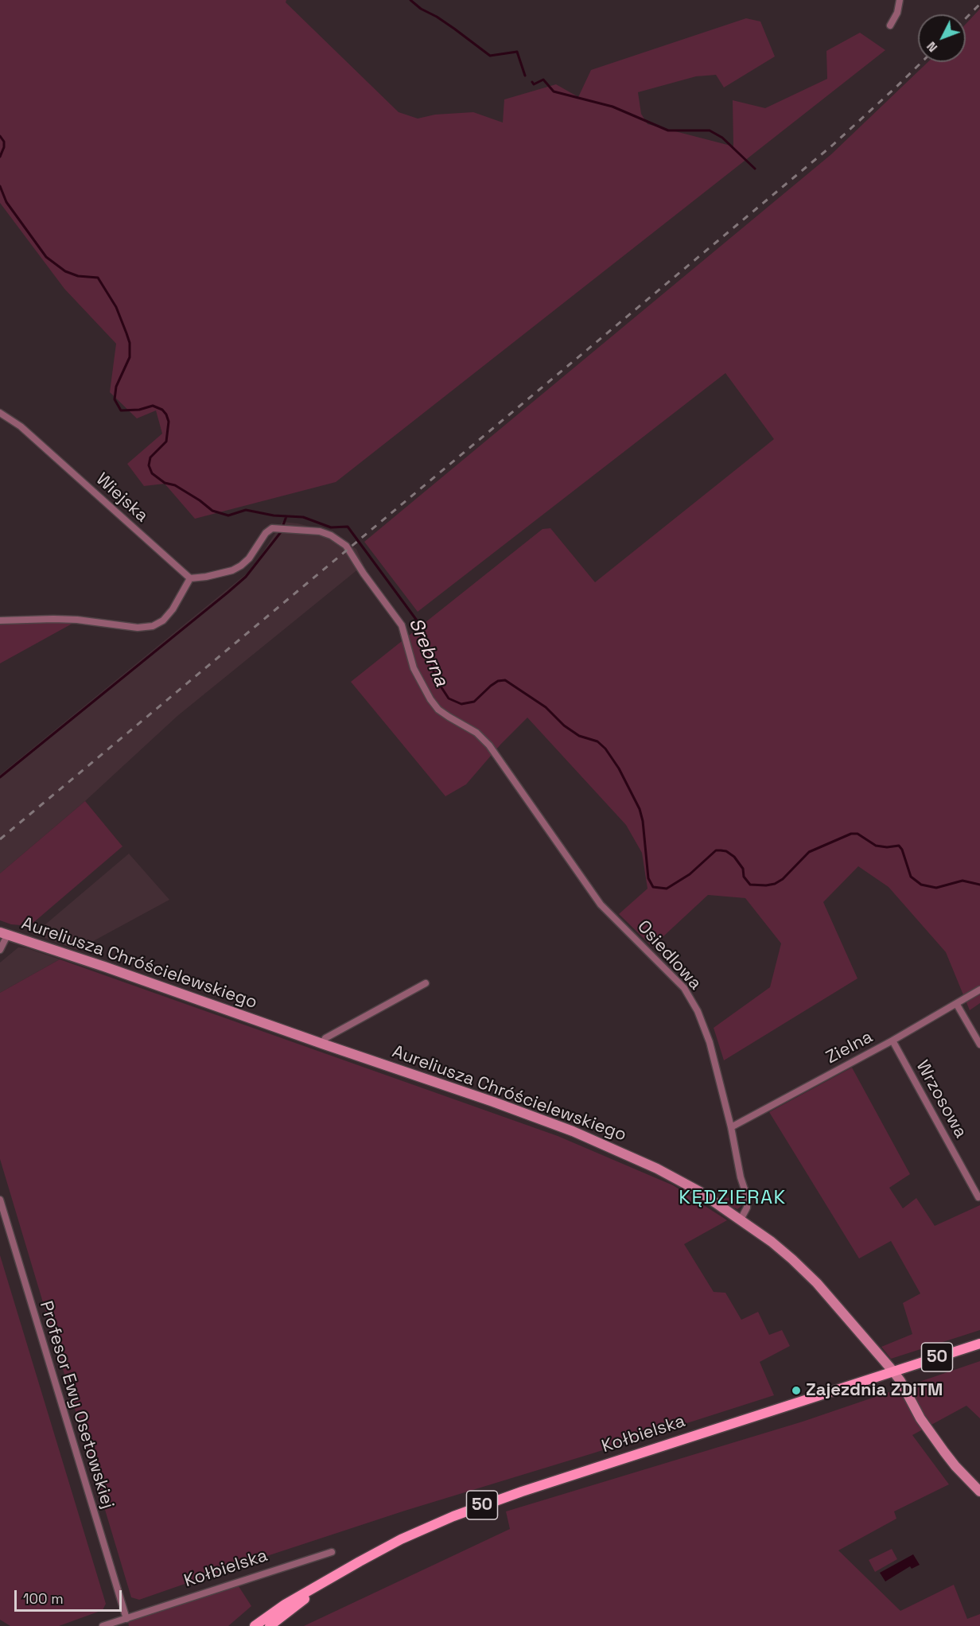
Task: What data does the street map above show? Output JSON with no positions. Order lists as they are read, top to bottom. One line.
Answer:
{"streets":{"main road":["50","Kołbielska"],"street":["Wiejska","Osiedlowa","Aureliusza Chróścielewskiego","Zielna","Wrzosowa","Profesor Ewy Osetowskiej"]},"crossings":[["Wiejska","Osiedlowa"],["Osiedlowa","Aureliusza Chróścielewskiego"],["Osiedlowa","Zielna"],["Aureliusza Chróścielewskiego","Kołbielska"],["Zielna","Wrzosowa"],["50","Kołbielska"],["Profesor Ewy Osetowskiej","Kołbielska"]],"districts":["KĘDZIERAK"],"water":["Srebrna"],"places":["Zajezdnia ZDiTM"],"scale_bar":"100 m","north":"bottom left"}
